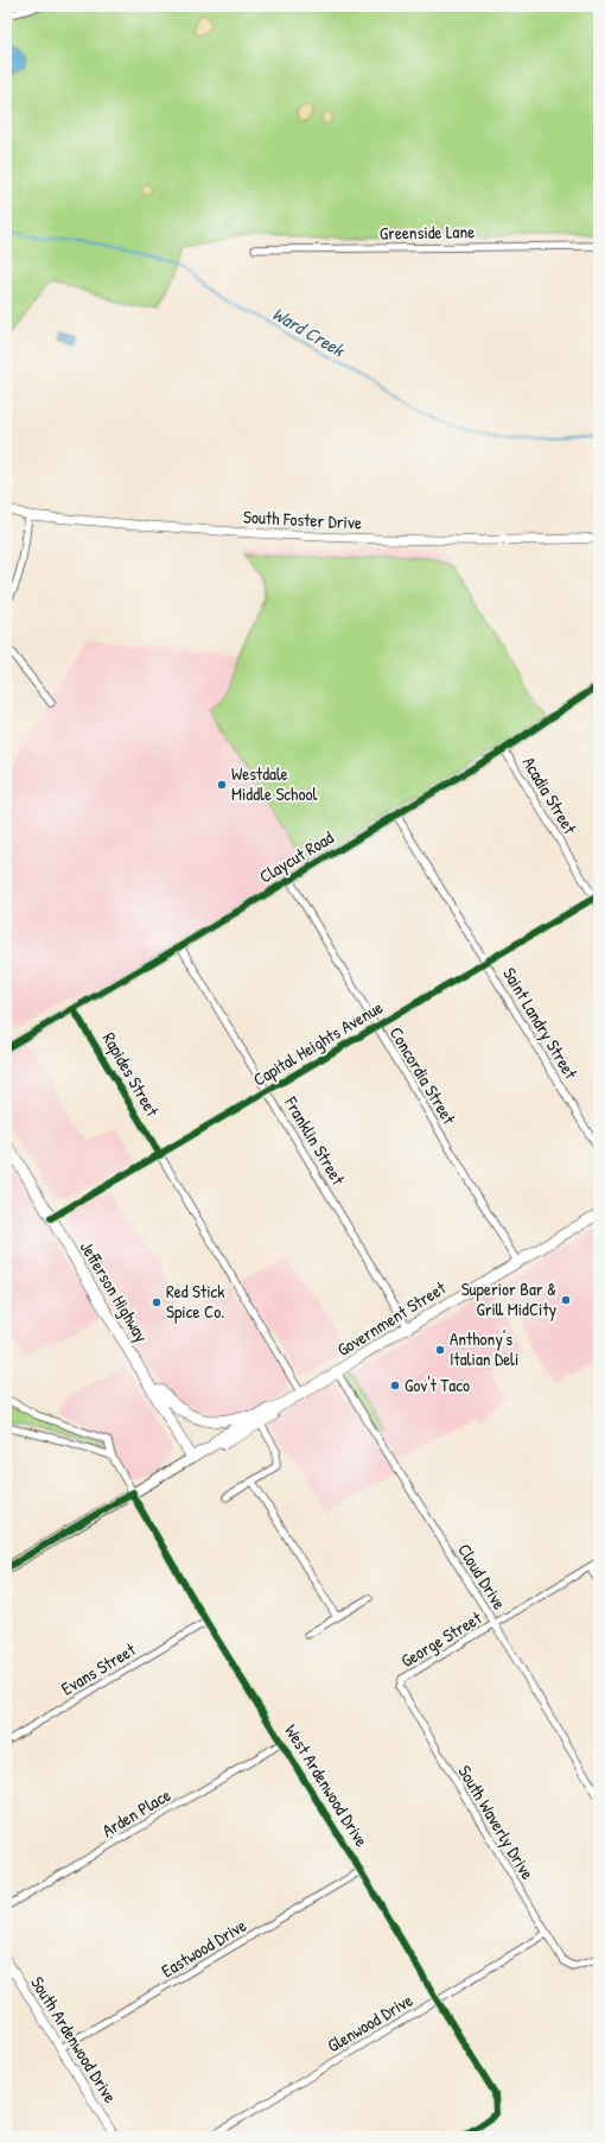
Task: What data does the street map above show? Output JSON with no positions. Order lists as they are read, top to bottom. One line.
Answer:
{"streets":{"main road":["Jefferson Highway","Government Street"],"street":["Greenside Lane","South Foster Drive","Acadia Street","Claycut Road","Saint Landry Street","Capital Heights Avenue","Rapides Street","Concordia Street","Franklin Street","Cloud Drive","George Street","Evans Street","West Ardenwood Drive","Arden Place","South Waverly Drive","Eastwood Drive","Glenwood Drive","South Ardenwood Drive"]},"crossings":[["Acadia Street","Claycut Road"],["Acadia Street","Capital Heights Avenue"],["Claycut Road","Saint Landry Street"],["Claycut Road","Rapides Street"],["Claycut Road","Concordia Street"],["Claycut Road","Franklin Street"],["Saint Landry Street","Capital Heights Avenue"],["Capital Heights Avenue","Rapides Street"],["Capital Heights Avenue","Concordia Street"],["Capital Heights Avenue","Franklin Street"],["Capital Heights Avenue","Jefferson Highway"],["Rapides Street","Government Street"],["Concordia Street","Government Street"],["Franklin Street","Government Street"],["Jefferson Highway","Government Street"],["Government Street","Cloud Drive"],["Government Street","West Ardenwood Drive"],["Cloud Drive","George Street"],["George Street","South Waverly Drive"],["Evans Street","West Ardenwood Drive"],["West Ardenwood Drive","Arden Place"],["West Ardenwood Drive","Eastwood Drive"],["West Ardenwood Drive","Glenwood Drive"],["South Waverly Drive","Glenwood Drive"],["Eastwood Drive","South Ardenwood Drive"]],"water":["Ward Creek"],"places":["Westdale Middle School","Superior Bar & Grill MidCity","Red Stick Spice Co.","Anthony's Italian Deli","Gov't Taco"]}
